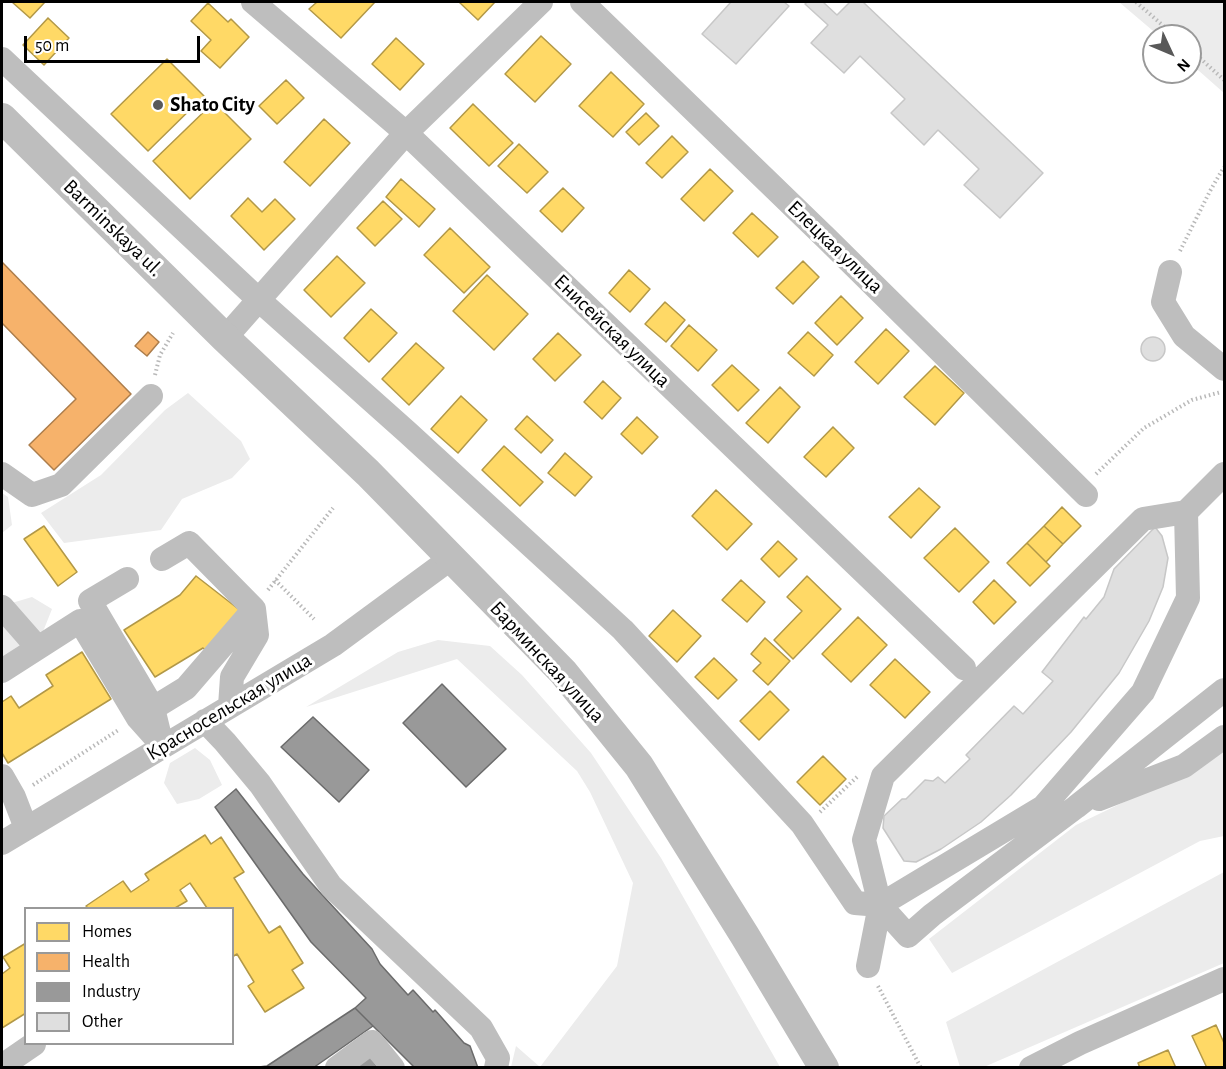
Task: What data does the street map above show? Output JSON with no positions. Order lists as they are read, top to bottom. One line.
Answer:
{"streets":{"main road":["Barminskaya ul.","Барминская улица"],"street":["Елецкая улица","Енисейская улица","Красносельская улица"]},"crossings":[["Barminskaya ul.","Барминская улица"],["Барминская улица","Красносельская улица"]],"places":["Shato City"],"legend":["Homes","Health","Industry","Other"],"scale_bar":"50 m","north":"bottom right"}
